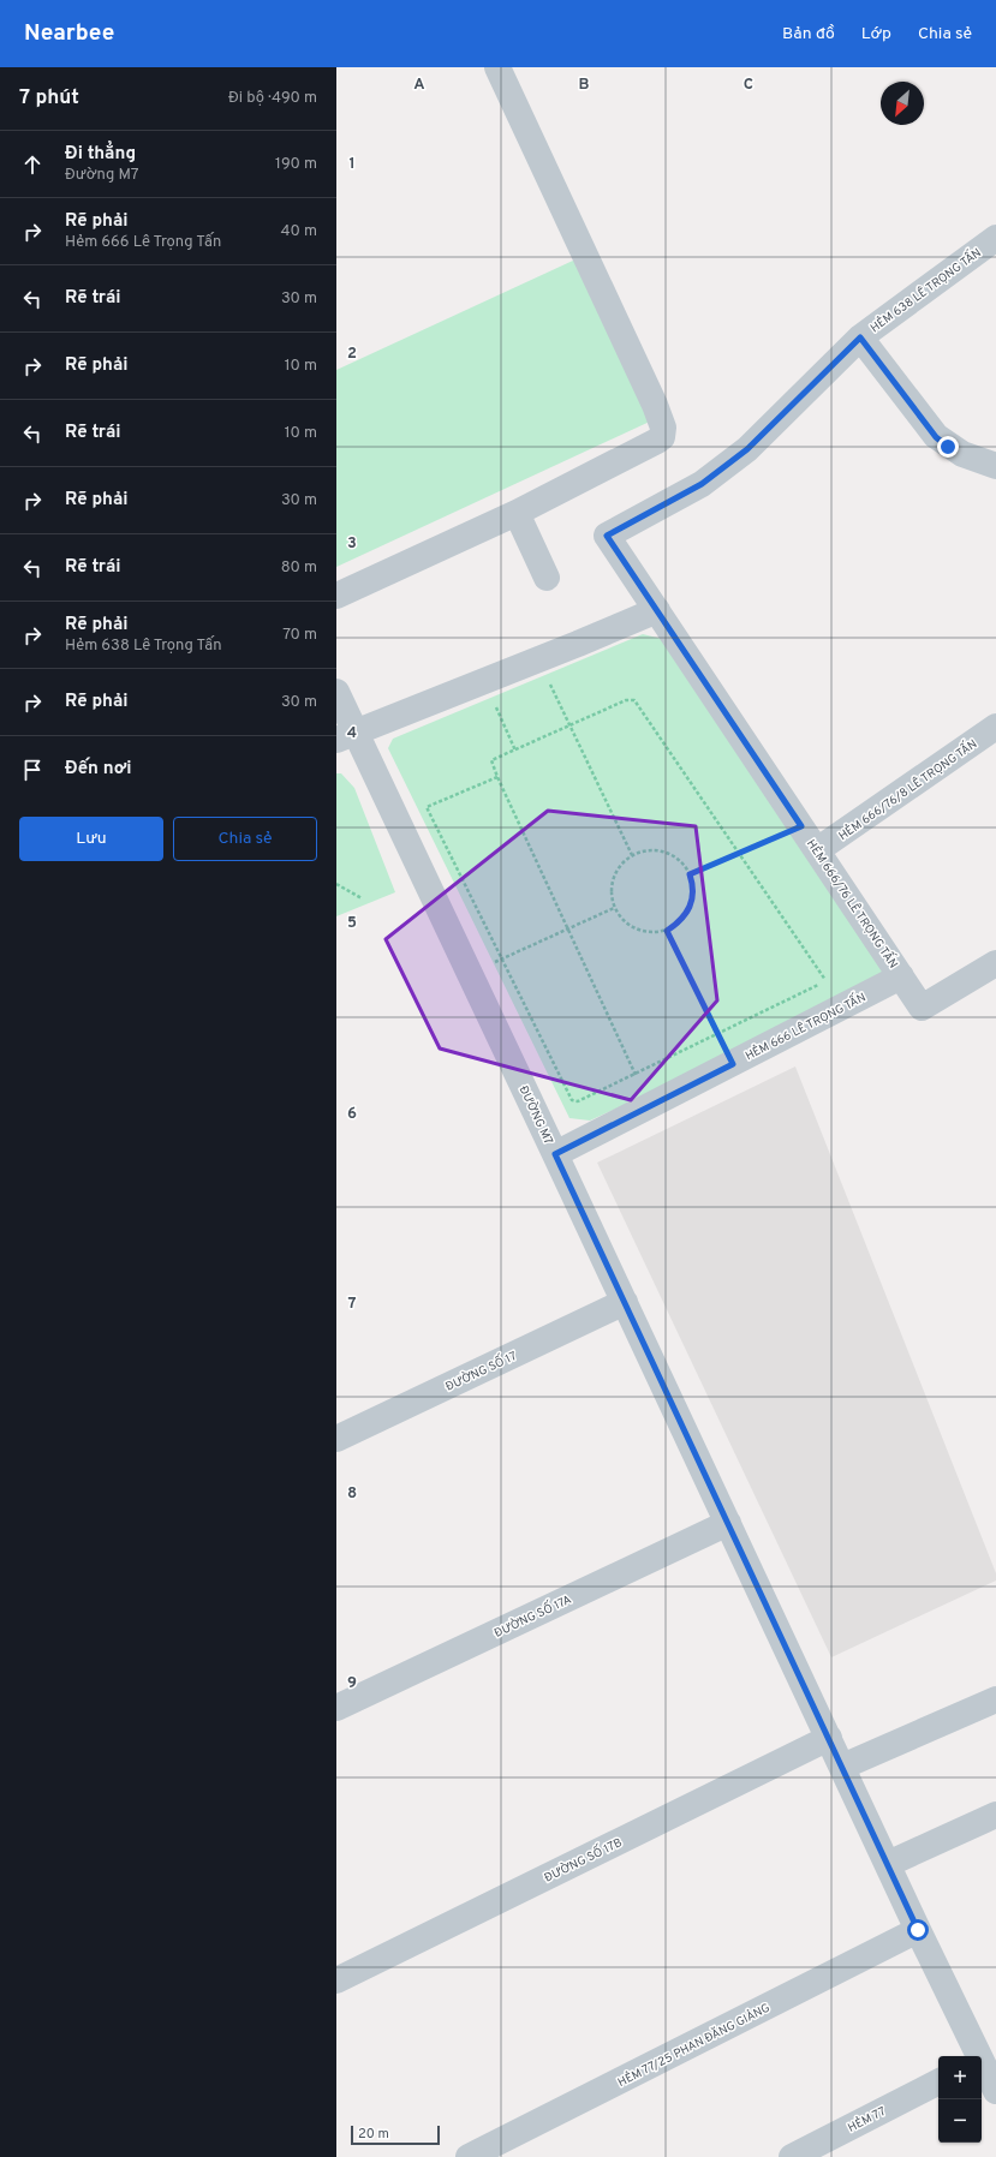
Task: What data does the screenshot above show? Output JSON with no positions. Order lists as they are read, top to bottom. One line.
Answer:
{"streets":{"street":["HẺM 638 LÊ TRỌNG TẤN","HẺM 666/76/8 LÊ TRỌNG TẤN","HẺM 666/76 LÊ TRỌNG TẤN","HẺM 666 LÊ TRỌNG TẤN","ĐƯỜNG M7","ĐƯỜNG SỐ 17","ĐƯỜNG SỐ 17A","ĐƯỜNG SỐ 17B","HẺM 77/25 PHAN ĐĂNG GIẢNG","HẺM 77"]},"crossings":[["HẺM 638 LÊ TRỌNG TẤN","HẺM 666/76 LÊ TRỌNG TẤN"],["HẺM 666/76/8 LÊ TRỌNG TẤN","HẺM 666/76 LÊ TRỌNG TẤN"],["HẺM 666/76 LÊ TRỌNG TẤN","HẺM 666 LÊ TRỌNG TẤN"],["HẺM 666 LÊ TRỌNG TẤN","ĐƯỜNG M7"],["ĐƯỜNG M7","ĐƯỜNG SỐ 17"],["ĐƯỜNG M7","ĐƯỜNG SỐ 17A"],["ĐƯỜNG M7","ĐƯỜNG SỐ 17B"],["ĐƯỜNG M7","HẺM 77/25 PHAN ĐĂNG GIẢNG"]],"scale_bar":"20 m","north":"bottom left","page":{"header":"Nearbee","nav":["Bản đồ","Lớp","Chia sẻ"],"heading":["7 phút","Đi bộ · 490 m"],"list":[["Đi thẳng","Đường M7","190 m"],["Rẽ phải","Hẻm 666 Lê Trọng Tấn","40 m"],["Rẽ trái","30 m"],["Rẽ phải","10 m"],["Rẽ trái","10 m"],["Rẽ phải","30 m"],["Rẽ trái","80 m"],["Rẽ phải","Hẻm 638 Lê Trọng Tấn","70 m"],["Rẽ phải","30 m"],"Đến nơi"],"buttons":["Lưu","Chia sẻ"],"map_buttons":["+","−"],"scale":"20 m"},"grid":{"columns":["A","B","C"],"rows":["1","2","3","4","5","6","7","8","9"]}}
